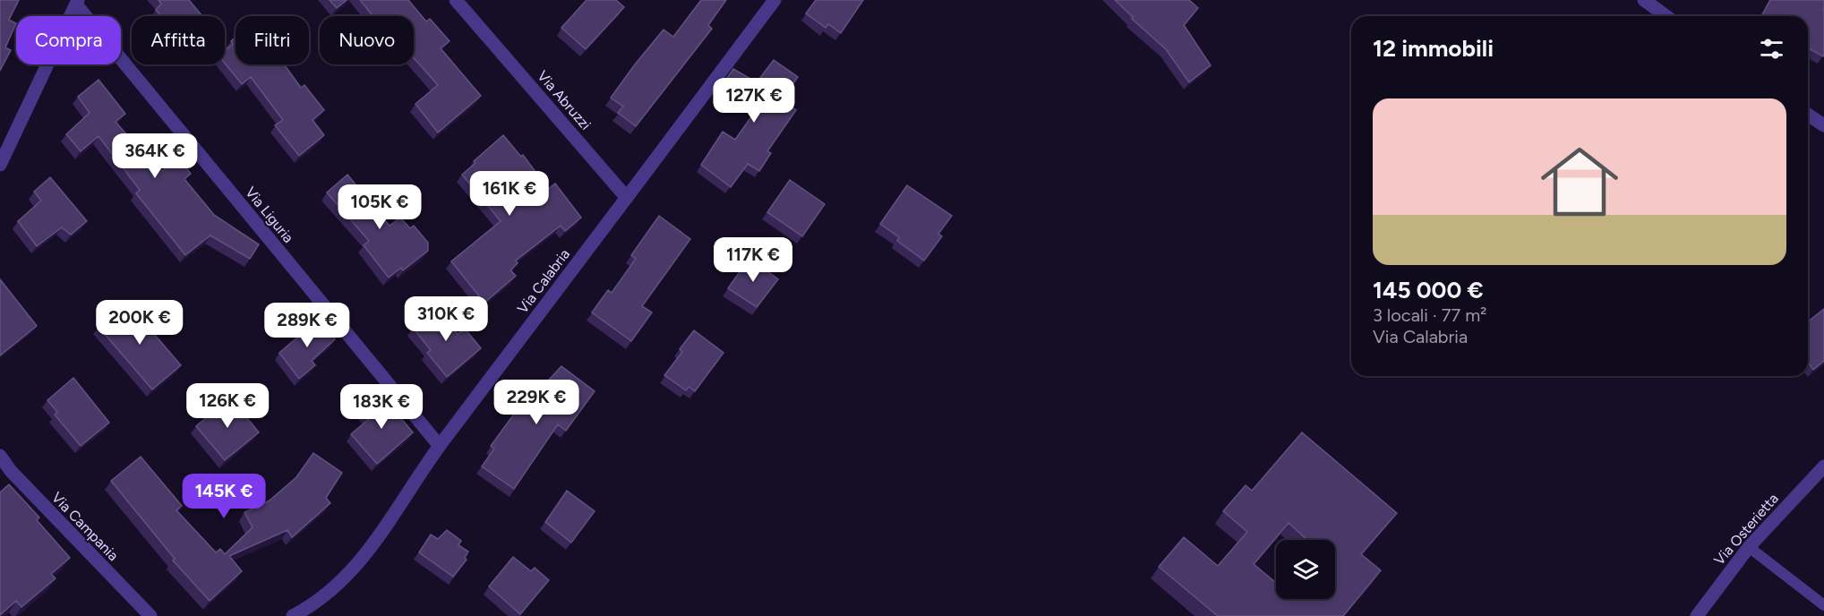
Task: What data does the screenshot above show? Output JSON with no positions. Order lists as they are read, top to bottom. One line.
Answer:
{"streets":{"street":["Via Abruzzi","Via Liguria","Via Calabria","Via Campania","Via Osterietta"]},"crossings":[["Via Abruzzi","Via Calabria"],["Via Liguria","Via Calabria"]],"page":{"chip":["Compra","Affitta","Filtri","Nuovo"],"heading":"12 immobili","price":["127K €","364K €","161K €","105K €","117K €","310K €","200K €","289K €","229K €","126K €","183K €","145K €"],"list":[{"name":"145 000 €","note":"3 locali · 77 m² · Via Calabria"}]}}
